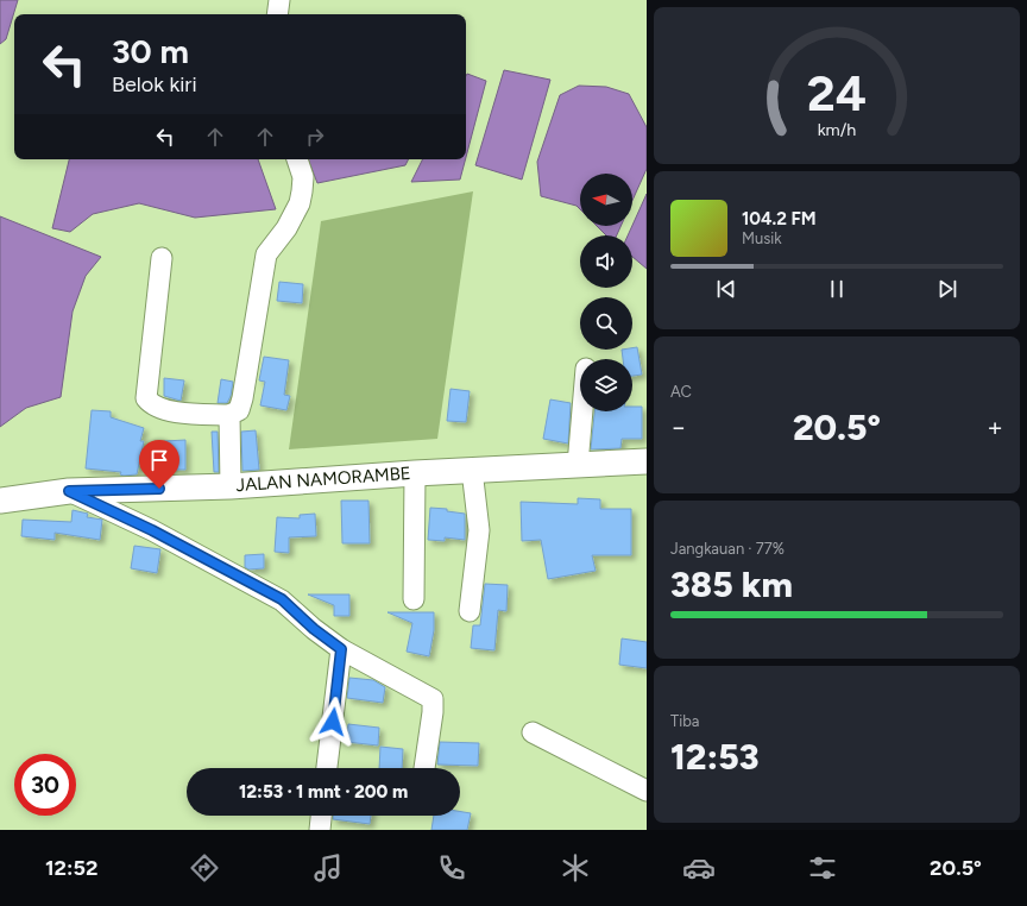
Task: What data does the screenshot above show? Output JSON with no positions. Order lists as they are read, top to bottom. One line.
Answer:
{"streets":{"main road":["JALAN NAMORAMBE"]},"north":"left","page":{"turn":["30 m","Belok kiri"],"song":["104.2 FM","Musik"],"tile":["AC",["Jangkauan · 77%","385 km"],["Tiba","12:53"]],"heat":["−","20.5°","+"],"limit":"30","trip":"12:53 · 1 mnt · 200 m","tabs":["12:52","20.5°"],"gauge":["24","km/h"]}}
